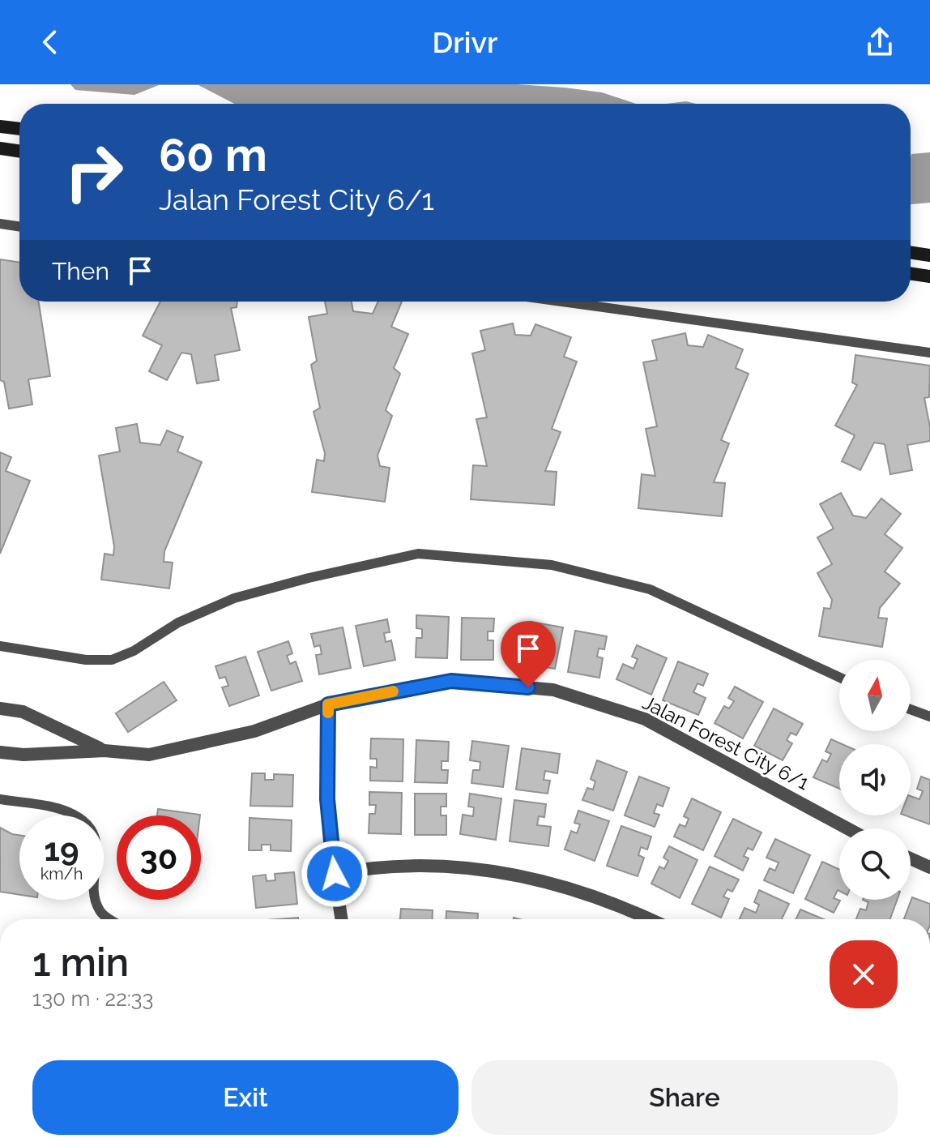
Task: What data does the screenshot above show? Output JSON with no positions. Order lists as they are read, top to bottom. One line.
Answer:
{"streets":{"street":["Jalan Forest City 6/1"]},"north":"top","page":{"header":"Drivr","turn":["60 m","Jalan Forest City 6/1"],"then":"Then","speed":"19 km/h","limit":"30","heading":["1 min","130 m · 22:33"],"buttons":["Exit","Share"]}}
